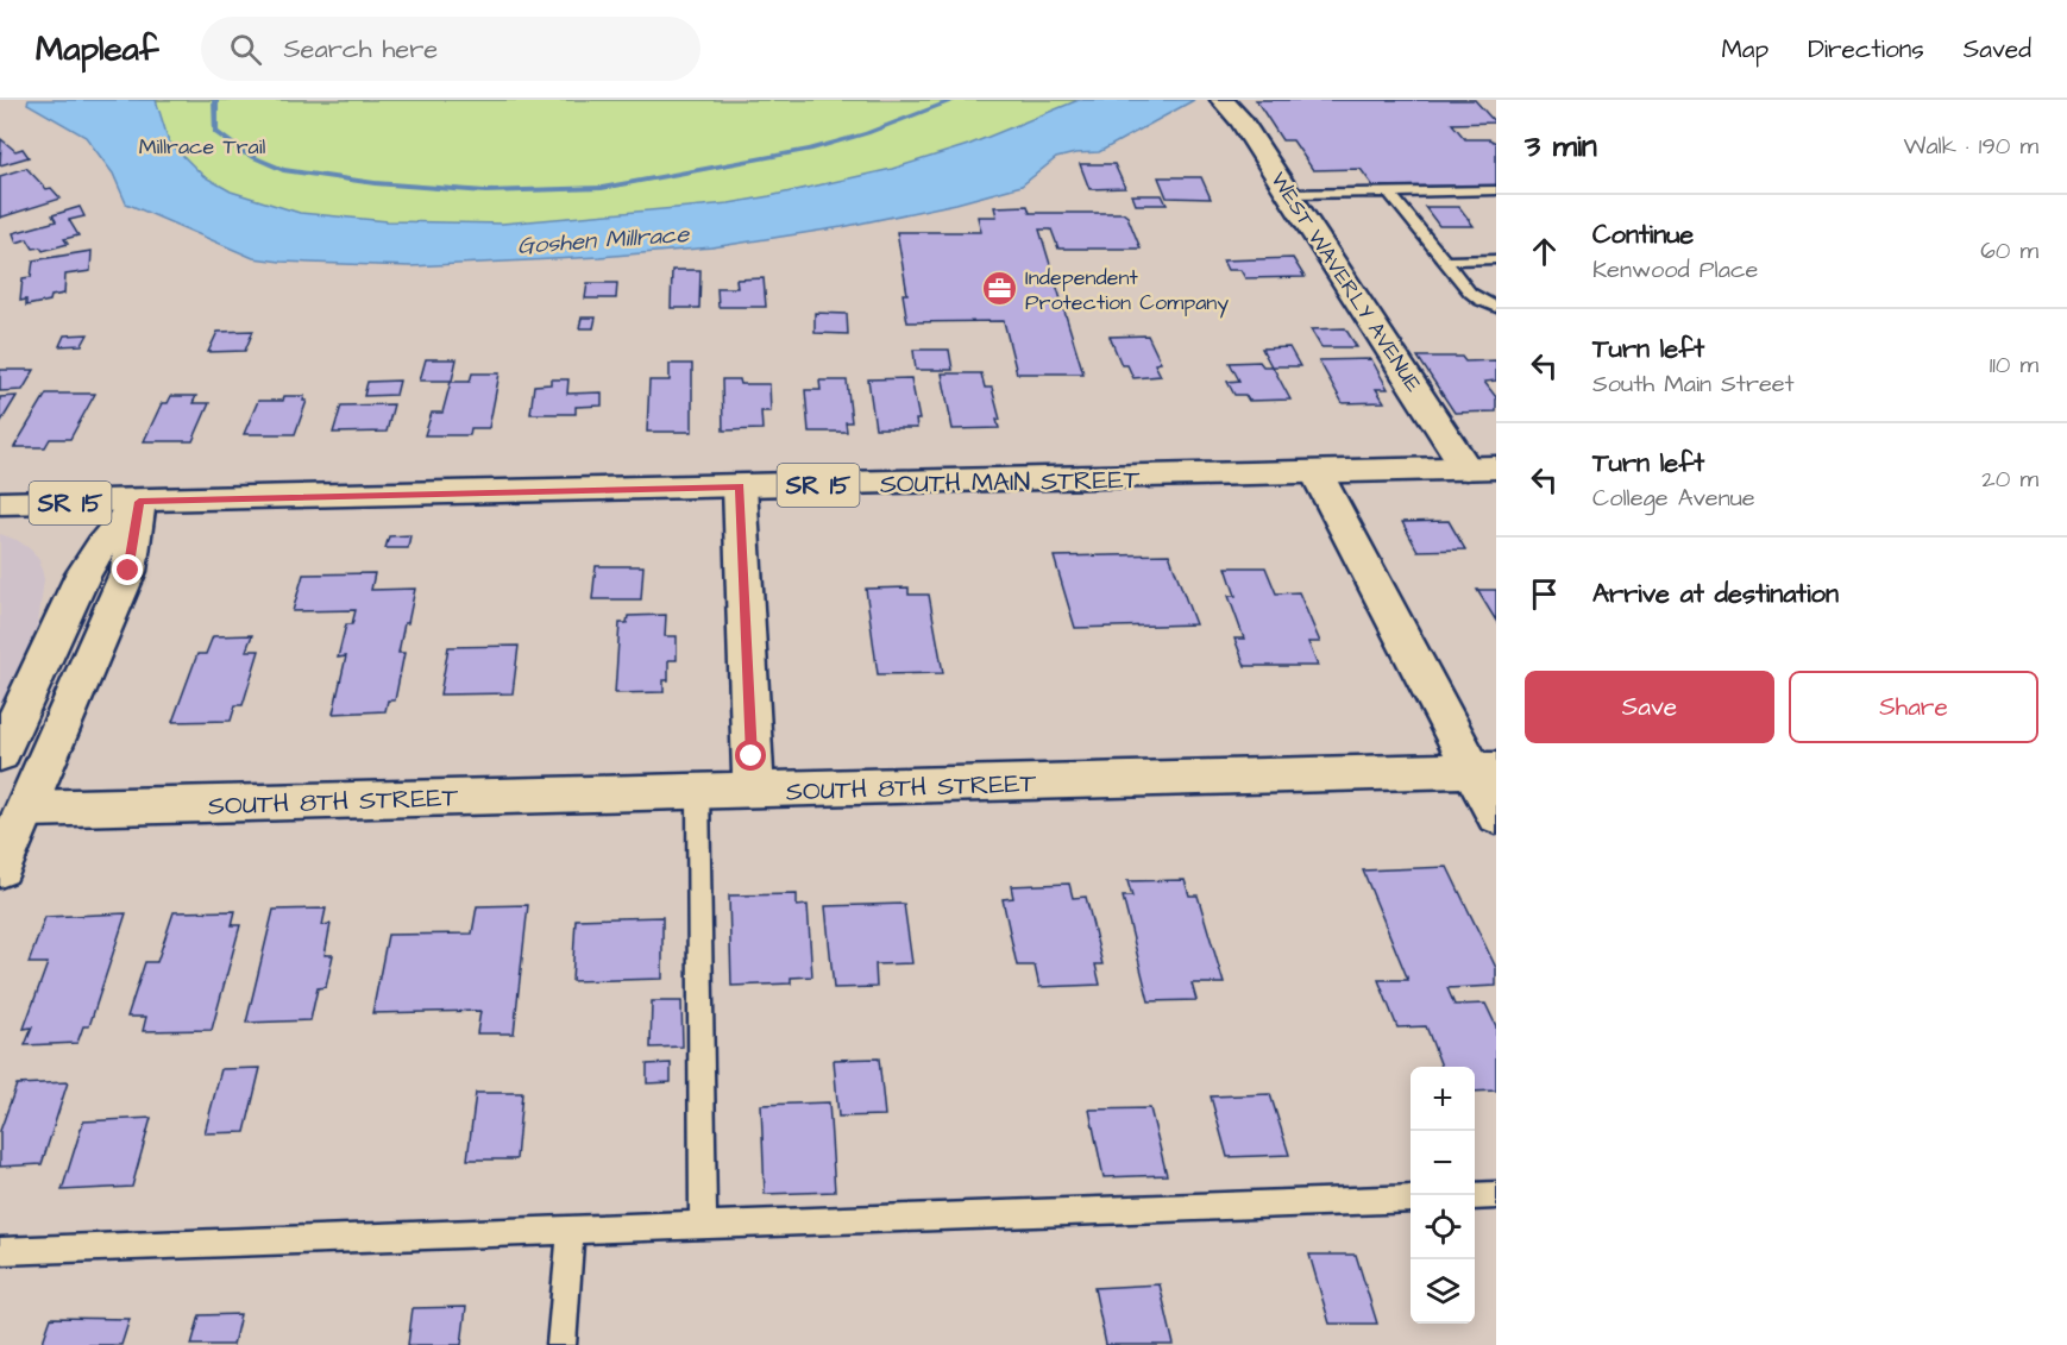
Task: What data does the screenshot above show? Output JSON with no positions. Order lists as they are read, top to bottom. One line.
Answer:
{"streets":{"street":["WEST WAVERLY AVENUE","SOUTH MAIN STREET","SR 15","SOUTH 8TH STREET"]},"crossings":[["WEST WAVERLY AVENUE","SOUTH MAIN STREET"],["SOUTH MAIN STREET","SR 15"]],"water":["Goshen Millrace"],"parks":["Millrace Trail"],"places":{"office":["Independent Protection Company"]},"page":{"header":"Mapleaf","search":"Search here","nav":["Map","Directions","Saved"],"heading":["3 min","Walk · 190 m"],"list":[["Continue","Kenwood Place","60 m"],["Turn left","South Main Street","110 m"],["Turn left","College Avenue","20 m"],"Arrive at destination"],"buttons":["Save","Share"],"map_buttons":["+","−"]}}
